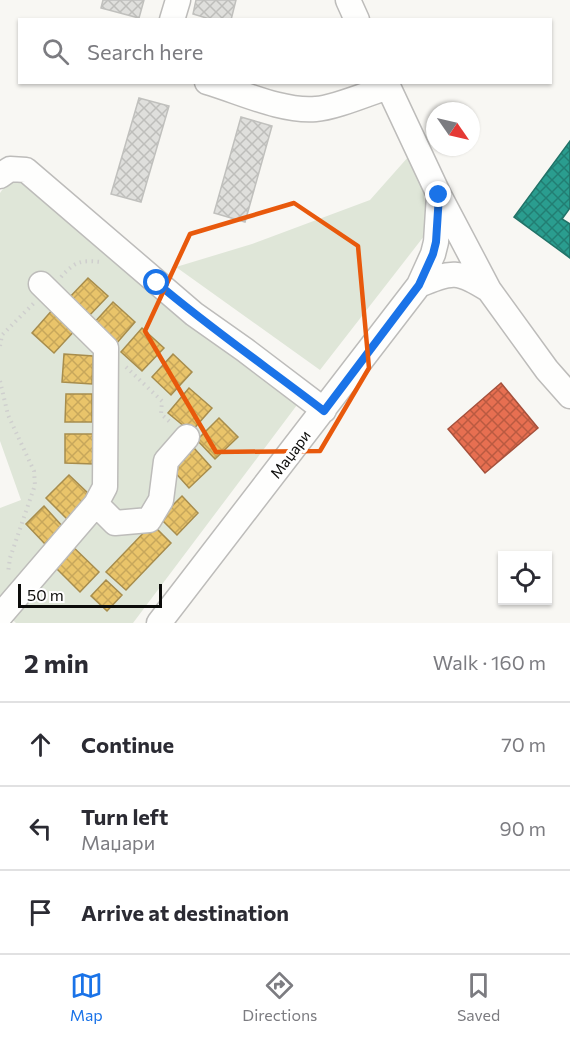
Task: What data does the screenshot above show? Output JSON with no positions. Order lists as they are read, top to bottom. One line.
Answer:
{"streets":{"street":["Маџари"]},"scale_bar":"50 m","north":"bottom right","page":{"search":"Search here","scale":"50 m","heading":["2 min","Walk · 160 m"],"list":[["Continue","70 m"],["Turn left","Маџари","90 m"],"Arrive at destination"],"nav":["Map","Directions","Saved"]}}
